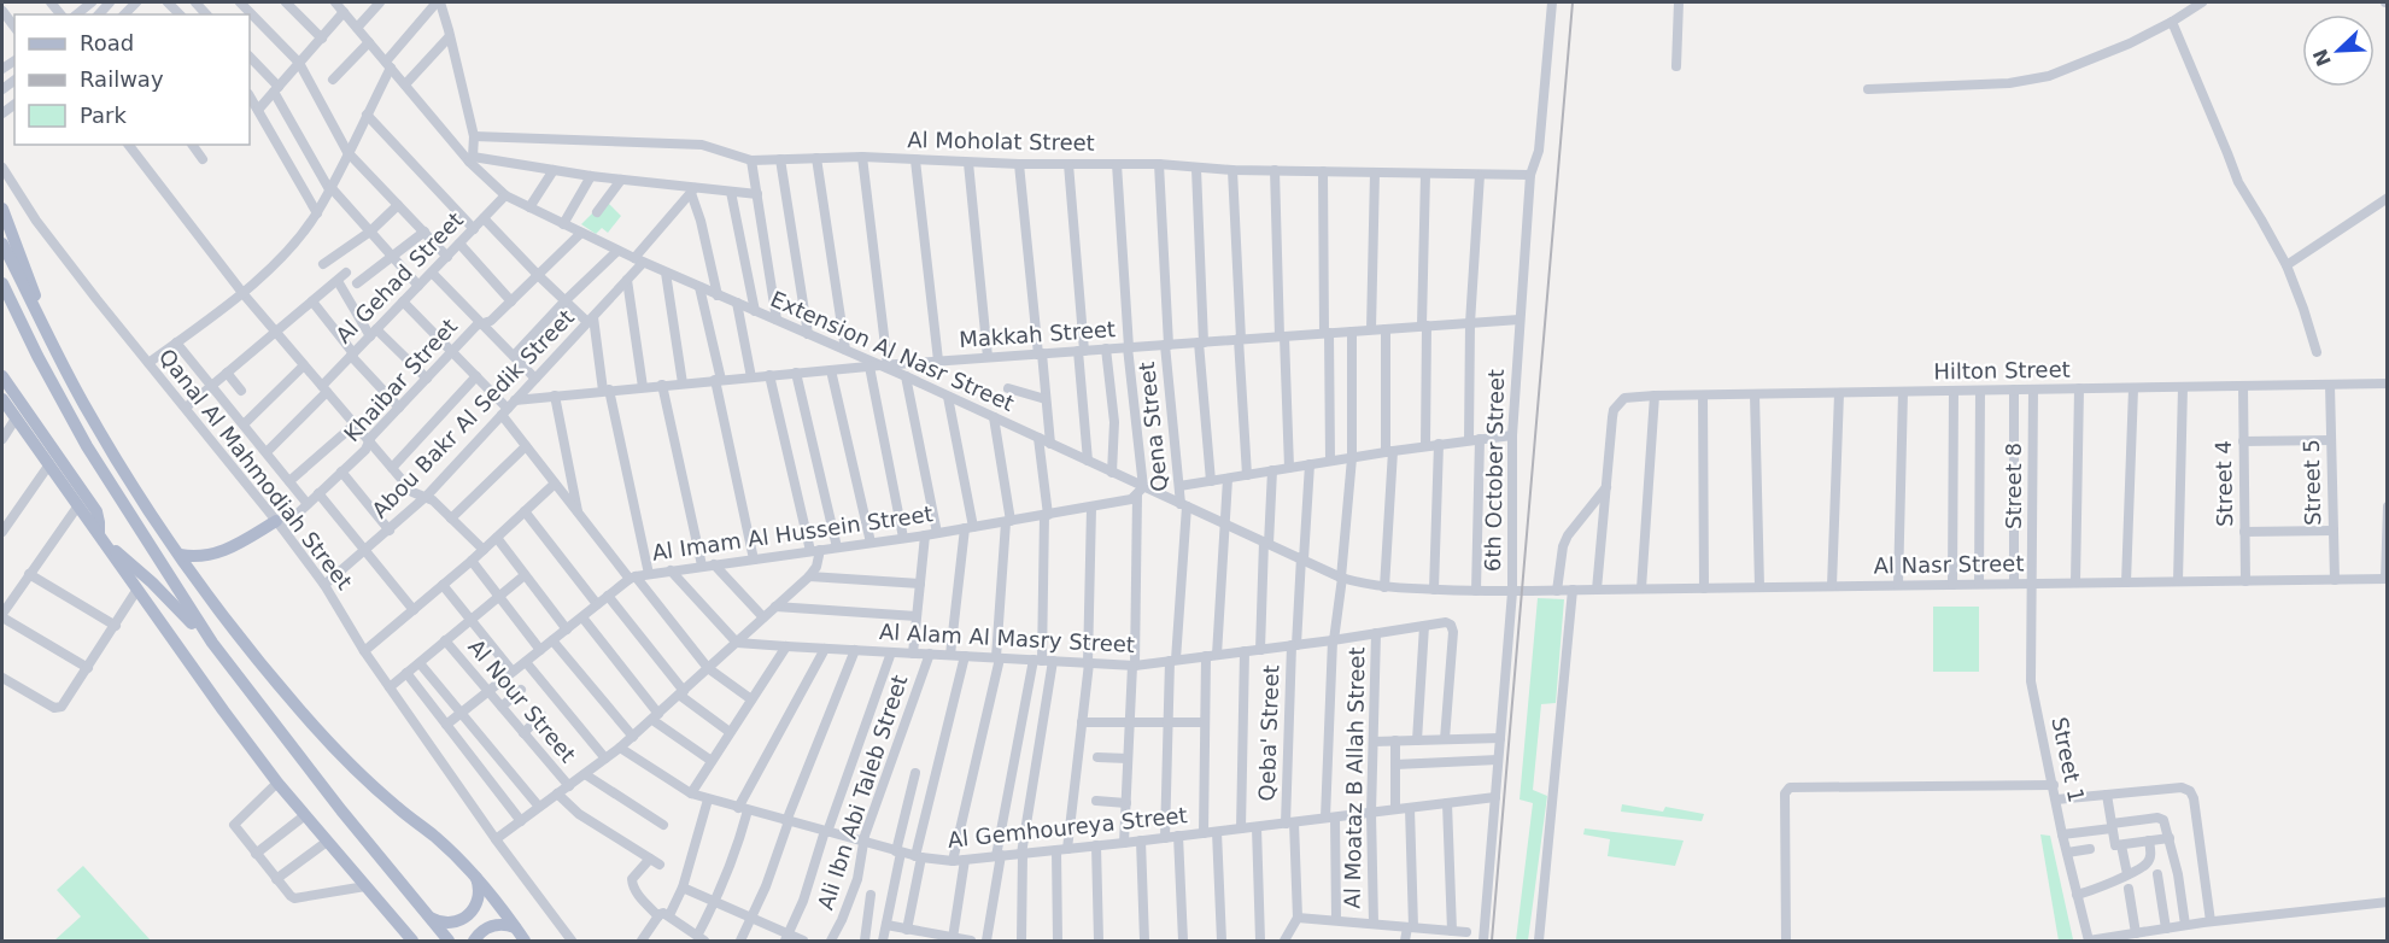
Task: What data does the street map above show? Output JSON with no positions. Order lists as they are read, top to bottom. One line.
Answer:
{"streets":{"street":["Al Moholat Street","Al Gehad Street","Makkah Street","Extension Al Nasr Street","Hilton Street","Khaibar Street","Abou Bakr Al Sedik Street","Qena Street","Qanal Al Mahmodiah Street","6th October Street","Street 5","Street 4","Street 8","Al Imam Al Hussein Street","Al Nasr Street","Al Alam Al Masry Street","Al Nour Street","Qeba' Street","Street 1","Al Moataz B Allah Street","Ali Ibn Abi Taleb Street","Al Gemhoureya Street"]},"crossings":[["Al Moholat Street","Qena Street"],["Al Moholat Street","6th October Street"],["Al Gehad Street","Extension Al Nasr Street"],["Makkah Street","Extension Al Nasr Street"],["Makkah Street","Abou Bakr Al Sedik Street"],["Makkah Street","Qena Street"],["Makkah Street","6th October Street"],["Extension Al Nasr Street","Khaibar Street"],["Extension Al Nasr Street","Abou Bakr Al Sedik Street"],["Extension Al Nasr Street","Qena Street"],["Extension Al Nasr Street","6th October Street"],["Extension Al Nasr Street","Al Imam Al Hussein Street"],["Extension Al Nasr Street","Al Nasr Street"],["Extension Al Nasr Street","Qeba' Street"],["Hilton Street","Street 5"],["Hilton Street","Street 4"],["Hilton Street","Street 8"],["Khaibar Street","Qanal Al Mahmodiah Street"],["Abou Bakr Al Sedik Street","Qanal Al Mahmodiah Street"],["Qena Street","Al Alam Al Masry Street"],["Qena Street","Al Gemhoureya Street"],["6th October Street","Al Nasr Street"],["6th October Street","Al Gemhoureya Street"],["Street 5","Al Nasr Street"],["Street 4","Al Nasr Street"],["Street 8","Al Nasr Street"],["Street 8","Street 1"],["Al Imam Al Hussein Street","Al Nour Street"],["Al Nasr Street","Street 1"],["Al Alam Al Masry Street","Qeba' Street"],["Al Alam Al Masry Street","Al Moataz B Allah Street"],["Al Alam Al Masry Street","Ali Ibn Abi Taleb Street"],["Qeba' Street","Al Gemhoureya Street"],["Al Moataz B Allah Street","Al Gemhoureya Street"],["Ali Ibn Abi Taleb Street","Al Gemhoureya Street"]],"legend":["Road","Railway","Park"],"north":"bottom left"}
